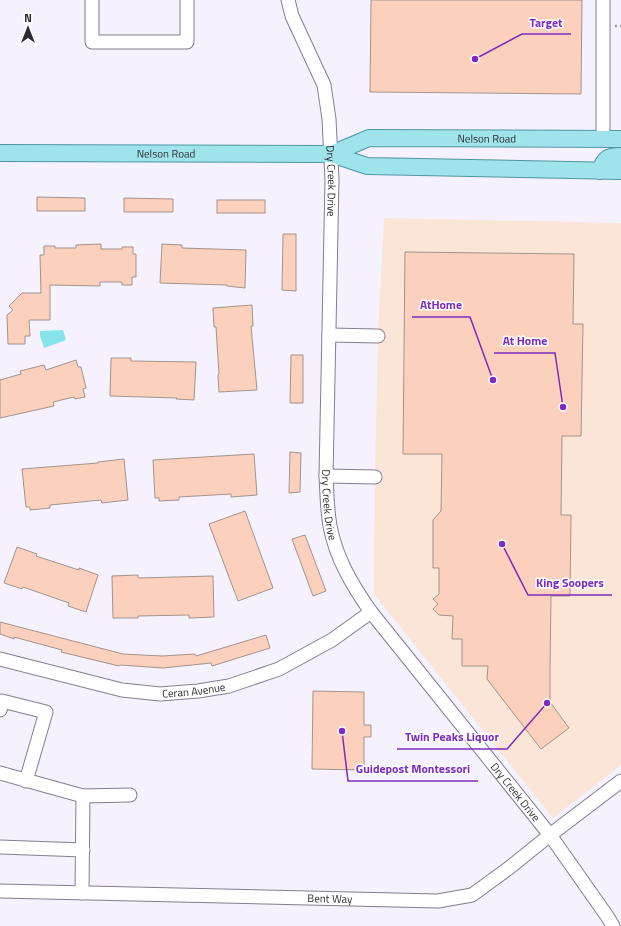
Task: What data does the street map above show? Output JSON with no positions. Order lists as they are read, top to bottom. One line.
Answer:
{"streets":{"main road":["Nelson Road"],"street":["Dry Creek Drive","Ceran Avenue","Bent Way"]},"crossings":[["Nelson Road","Dry Creek Drive"],["Dry Creek Drive","Ceran Avenue"],["Dry Creek Drive","Bent Way"]],"places":["Target","AtHome","At Home","King Soopers","Twin Peaks Liquor","Guidepost Montessori"],"north":"top"}
